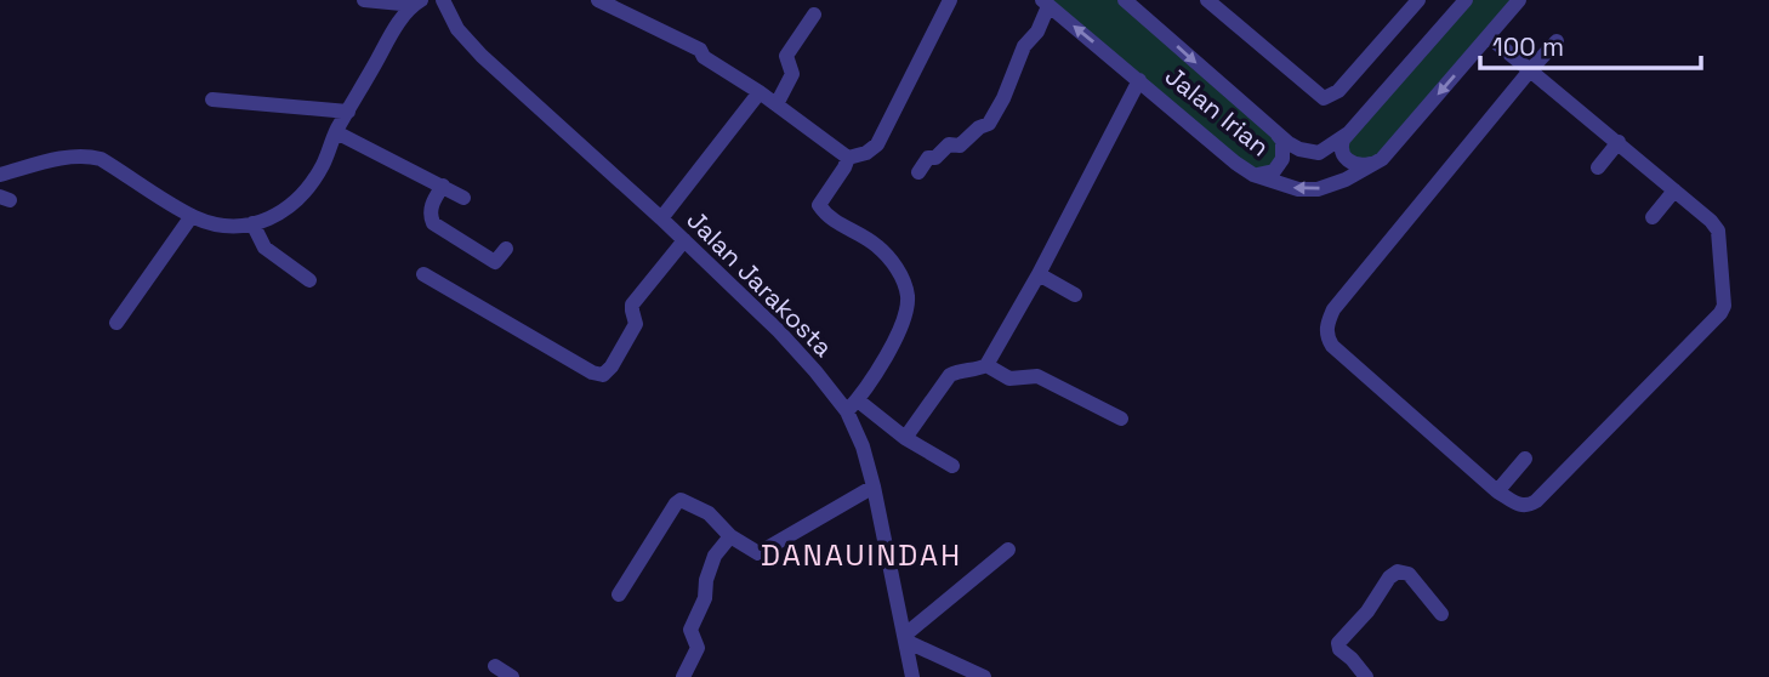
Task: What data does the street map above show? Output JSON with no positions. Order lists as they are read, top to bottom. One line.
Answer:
{"streets":{"street":["Jalan Irian","Jalan Jarakosta"]},"districts":["DANAUINDAH"],"scale_bar":"100 m"}
